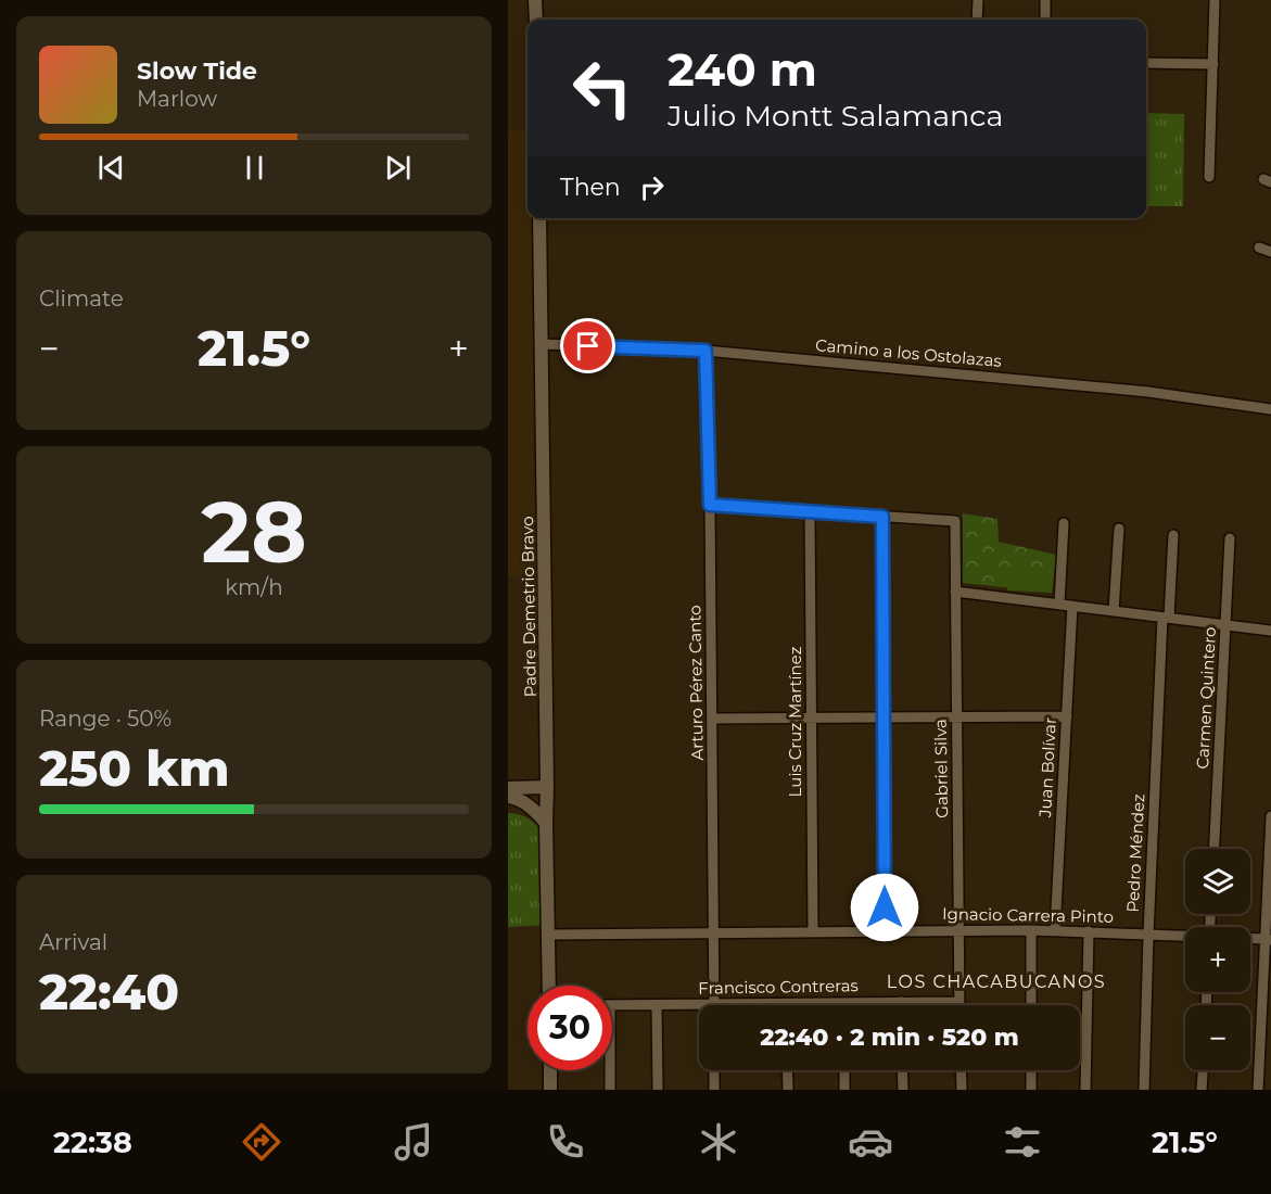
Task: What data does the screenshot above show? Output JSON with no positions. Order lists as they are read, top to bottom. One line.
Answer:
{"streets":{"street":["Camino a los Ostolazas","Padre Demetrio Bravo","Arturo Pérez Canto","Carmen Quintero","Luis Cruz Martínez","Juan Bolívar","Gabriel Silva","Pedro Méndez","Ignacio Carrera Pinto","Francisco Contreras"]},"crossings":[["Camino a los Ostolazas","Padre Demetrio Bravo"],["Camino a los Ostolazas","Arturo Pérez Canto"],["Padre Demetrio Bravo","Ignacio Carrera Pinto"],["Arturo Pérez Canto","Ignacio Carrera Pinto"],["Arturo Pérez Canto","Francisco Contreras"],["Luis Cruz Martínez","Ignacio Carrera Pinto"],["Juan Bolívar","Ignacio Carrera Pinto"],["Gabriel Silva","Ignacio Carrera Pinto"],["Gabriel Silva","Francisco Contreras"],["Pedro Méndez","Ignacio Carrera Pinto"]],"districts":["LOS CHACABUCANOS"],"page":{"turn":["240 m","Julio Montt Salamanca"],"song":["Slow Tide","Marlow"],"then":"Then","tile":["Climate",["28","km/h"],["Range · 50%","250 km"],["Arrival","22:40"]],"heat":["−","21.5°","+"],"map_buttons":["+","−"],"limit":"30","trip":"22:40 · 2 min · 520 m","tabs":["22:38","21.5°"]}}
